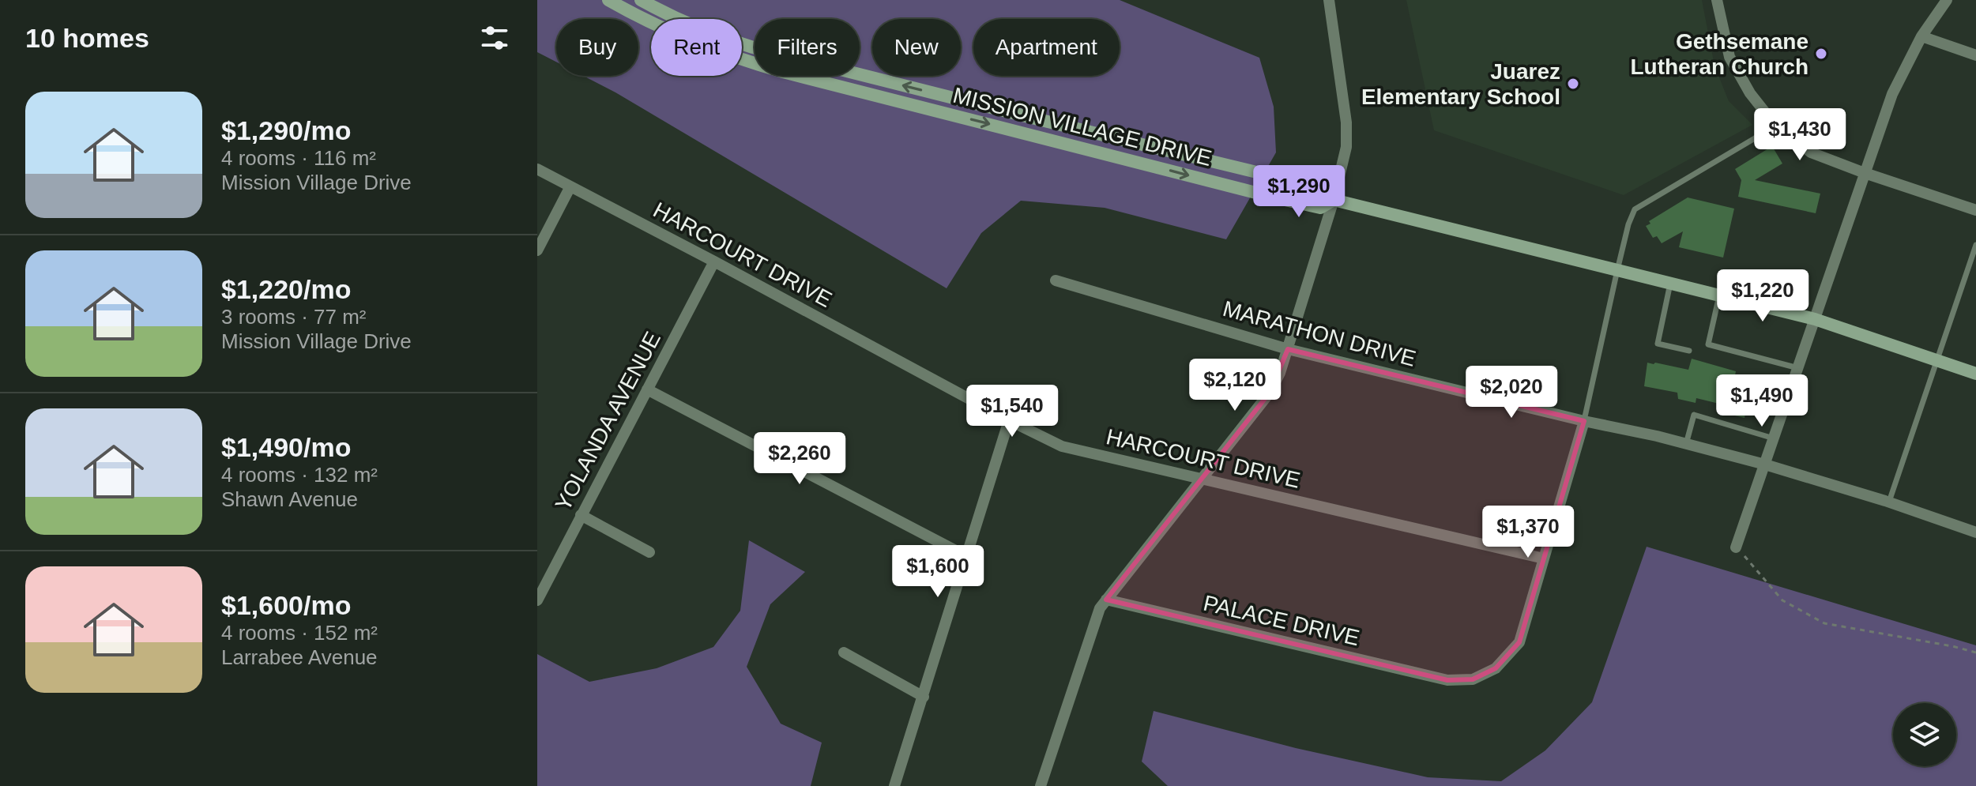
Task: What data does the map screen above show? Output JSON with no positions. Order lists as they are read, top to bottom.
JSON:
{
  "streets": {
    "main road": ["MISSION VILLAGE DRIVE"],
    "street": [
      "HARCOURT DRIVE",
      "MARATHON DRIVE",
      "YOLANDA AVENUE",
      "PALACE DRIVE"
    ]
  },
  "crossings": [
    ["HARCOURT DRIVE", "YOLANDA AVENUE"],
    ["HARCOURT DRIVE", "PALACE DRIVE"],
    ["MARATHON DRIVE", "PALACE DRIVE"]
  ],
  "places": ["Gethsemane Lutheran Church", "Juarez Elementary School"],
  "page": {
    "heading": "10 homes",
    "chip": [
      "Buy",
      "Rent",
      "Filters",
      "New",
      "Apartment"
    ],
    "list": [
      {
        "name": "$1,290/mo",
        "note": "4 rooms · 116 m² · Mission Village Drive"
      },
      {
        "name": "$1,220/mo",
        "note": "3 rooms · 77 m² · Mission Village Drive"
      },
      {
        "name": "$1,490/mo",
        "note": "4 rooms · 132 m² · Shawn Avenue"
      },
      {
        "name": "$1,600/mo",
        "note": "4 rooms · 152 m² · Larrabee Avenue"
      }
    ],
    "price": [
      "$1,430",
      "$1,290",
      "$1,220",
      "$2,120",
      "$2,020",
      "$1,490",
      "$1,540",
      "$2,260",
      "$1,370",
      "$1,600"
    ]
  }
}
